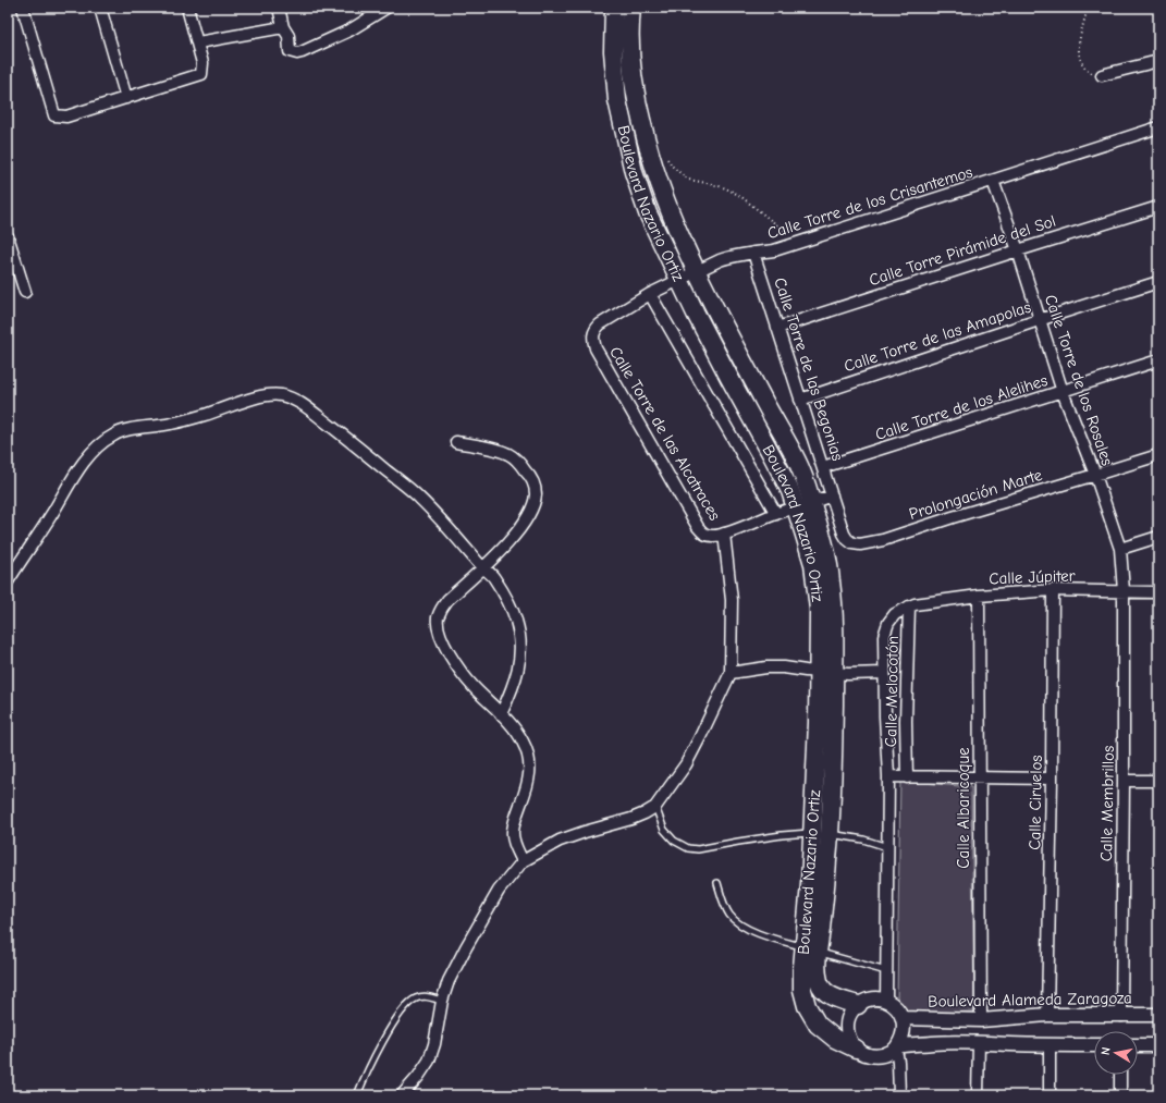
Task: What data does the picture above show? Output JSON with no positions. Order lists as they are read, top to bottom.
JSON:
{
  "streets": {
    "main road": ["Boulevard Nazario Ortiz"],
    "street": [
      "Calle Torre de los Crisantemos",
      "Calle Torre Pirámide del Sol",
      "Calle Torre de las Amapolas",
      "Calle Torre de las Begonias",
      "Calle Torre de los Rosales",
      "Calle Torre de los Alelihes",
      "Calle Torre de las Alcatraces",
      "Prolongación Marte",
      "Calle Júpiter",
      "Calle Melocotón",
      "Calle Ciruelos",
      "Calle Membrillos",
      "Calle Albaricoque",
      "Boulevard Alameda Zaragoza"
    ]
  },
  "crossings": [
    ["Calle Torre de los Crisantemos", "Boulevard Nazario Ortiz"],
    ["Calle Torre de los Crisantemos", "Calle Torre de las Begonias"],
    ["Calle Torre de los Crisantemos", "Calle Torre de los Rosales"],
    ["Calle Torre de los Crisantemos", "Calle Torre de las Alcatraces"],
    ["Boulevard Nazario Ortiz", "Boulevard Alameda Zaragoza"],
    ["Calle Torre Pirámide del Sol", "Calle Torre de las Begonias"],
    ["Calle Torre Pirámide del Sol", "Calle Torre de los Rosales"],
    ["Calle Torre de las Amapolas", "Calle Torre de las Begonias"],
    ["Calle Torre de las Amapolas", "Calle Torre de los Rosales"],
    ["Calle Torre de las Begonias", "Calle Torre de los Alelihes"],
    ["Calle Torre de las Begonias", "Prolongación Marte"],
    ["Calle Torre de los Rosales", "Calle Torre de los Alelihes"],
    ["Calle Torre de los Rosales", "Prolongación Marte"],
    ["Calle Torre de los Rosales", "Calle Júpiter"],
    ["Calle Torre de los Rosales", "Calle Membrillos"],
    ["Calle Júpiter", "Calle Melocotón"],
    ["Calle Júpiter", "Calle Ciruelos"],
    ["Calle Júpiter", "Calle Membrillos"],
    ["Calle Júpiter", "Calle Albaricoque"],
    ["Calle Ciruelos", "Boulevard Alameda Zaragoza"],
    ["Calle Membrillos", "Boulevard Alameda Zaragoza"],
    ["Calle Albaricoque", "Boulevard Alameda Zaragoza"]
  ],
  "north": "left"
}
